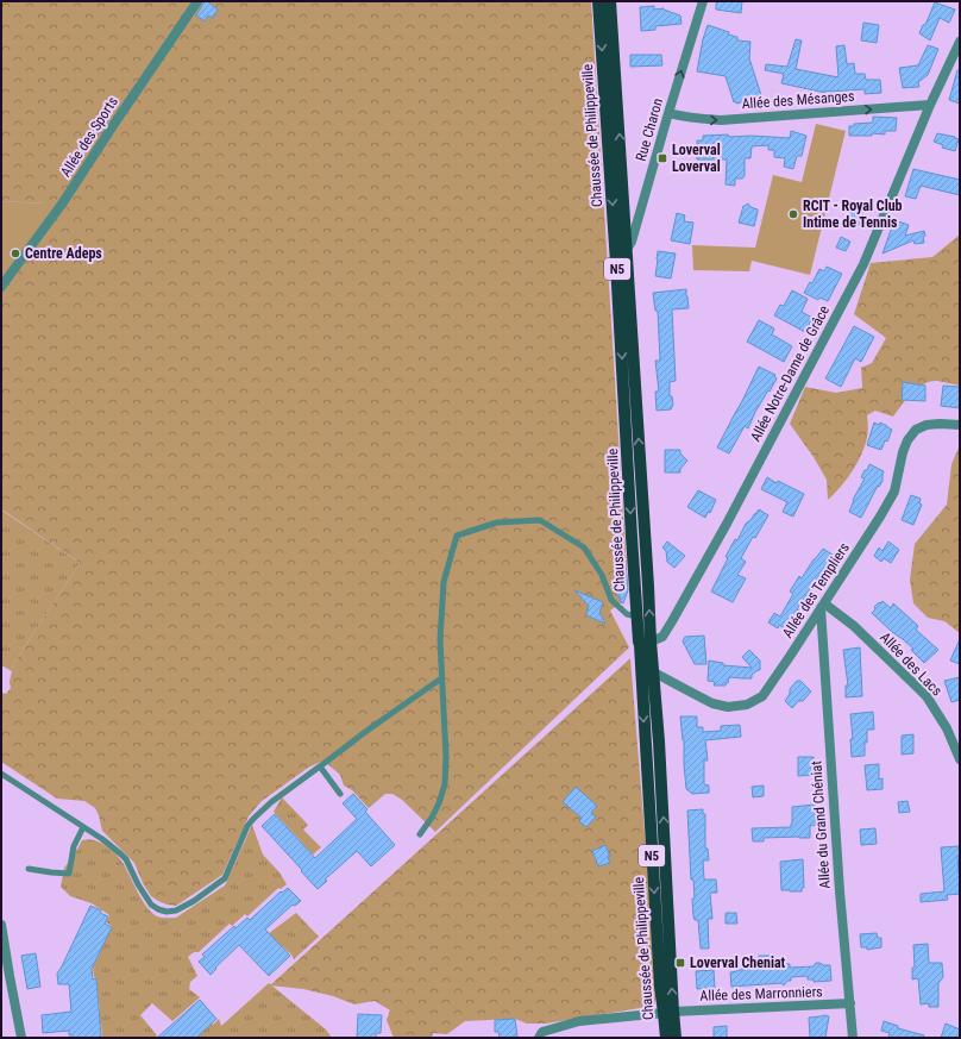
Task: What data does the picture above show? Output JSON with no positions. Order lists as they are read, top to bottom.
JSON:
{
  "streets": {
    "main road": ["Chaussée de Philippeville", "N5"],
    "street": [
      "Allée des Mésanges",
      "Rue Charon",
      "Allée des Sports",
      "Allée Notre-Dame de Grâce",
      "Allée des Templiers",
      "Allée des Lacs",
      "Allée du Grand Chéniat",
      "Allée des Marronniers"
    ]
  },
  "crossings": [
    ["Allée des Mésanges", "Rue Charon"],
    ["Allée des Mésanges", "Allée Notre-Dame de Grâce"],
    ["Rue Charon", "Chaussée de Philippeville"],
    ["Chaussée de Philippeville", "N5"],
    ["Chaussée de Philippeville", "Allée Notre-Dame de Grâce"],
    ["Chaussée de Philippeville", "Allée des Templiers"],
    ["Chaussée de Philippeville", "Allée des Marronniers"],
    ["N5", "Allée Notre-Dame de Grâce"],
    ["N5", "Allée des Templiers"],
    ["Allée des Templiers", "Allée des Lacs"],
    ["Allée des Templiers", "Allée du Grand Chéniat"],
    ["Allée des Lacs", "Allée du Grand Chéniat"],
    ["Allée du Grand Chéniat", "Allée des Marronniers"]
  ],
  "one_way": ["Allée des Mésanges", "Rue Charon"],
  "places": {
    "transit": ["Loverval Loverval", "Loverval Cheniat"],
    "other": ["RCIT - Royal Club Intime de Tennis", "Centre Adeps"]
  }
}
